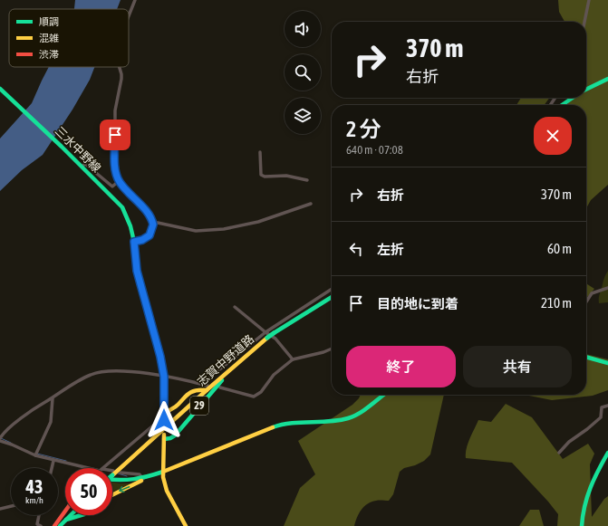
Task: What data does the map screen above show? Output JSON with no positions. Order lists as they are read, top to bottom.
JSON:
{
  "streets": {
    "main road": ["三水中野線", "志賀中野道路", "29"]
  },
  "crossings": [
    ["三水中野線", "29"],
    ["志賀中野道路", "29"]
  ],
  "legend": ["順調", "混雑", "渋滞"],
  "page": {
    "turn": ["370 m", "右折"],
    "heading": ["2 分", "640 m · 07:08"],
    "list": [
      {
        "name": "右折",
        "value": "370 m"
      },
      {
        "name": "左折",
        "value": "60 m"
      },
      {
        "name": "目的地に到着",
        "value": "210 m"
      }
    ],
    "buttons": ["終了", "共有"],
    "speed": "43 km/h",
    "limit": "50"
  }
}
